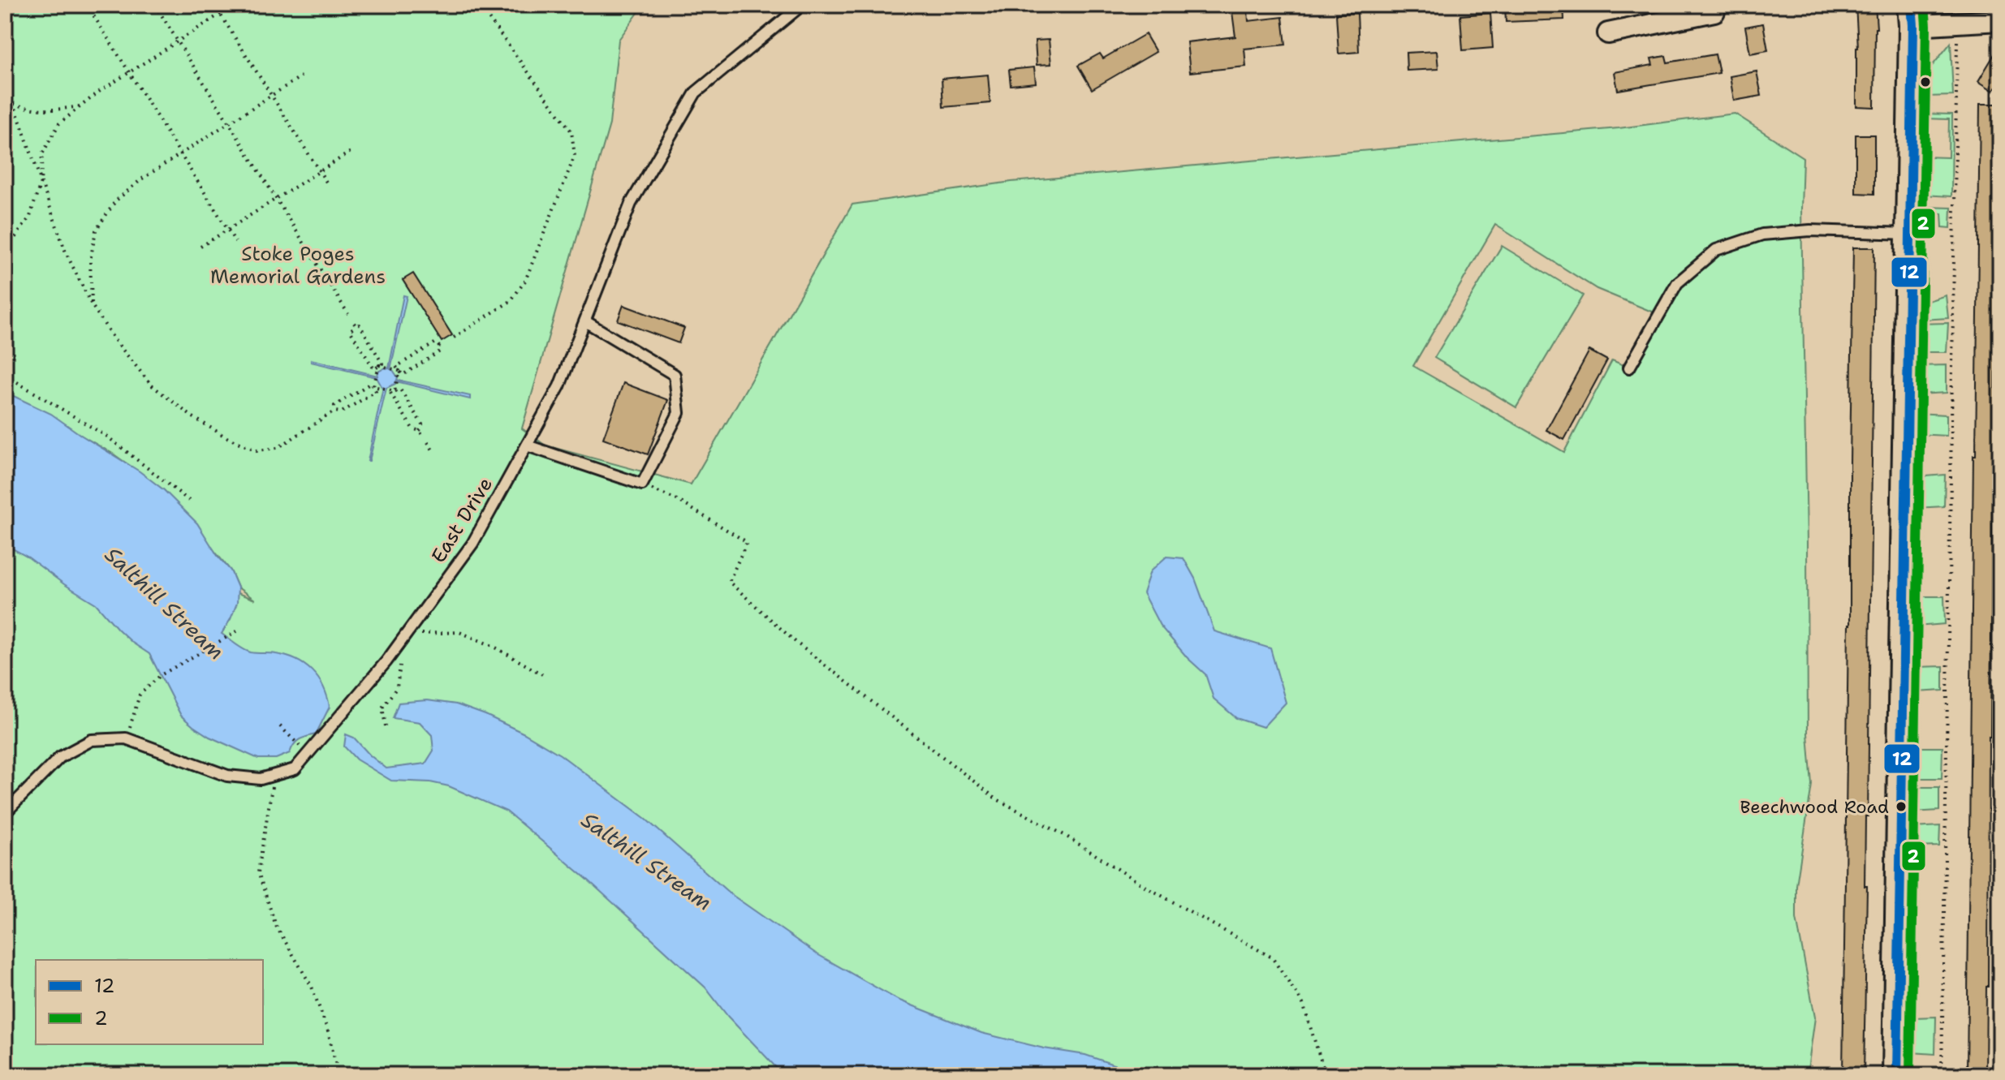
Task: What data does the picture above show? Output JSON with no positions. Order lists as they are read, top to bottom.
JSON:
{
  "streets": {
    "lane": ["East Drive"]
  },
  "water": ["Salthill Stream"],
  "parks": ["Stoke Poges Memorial Gardens"],
  "places": ["Beechwood Road"],
  "lines": ["transit line 12", "transit line 2"],
  "legend": ["12", "2"]
}
